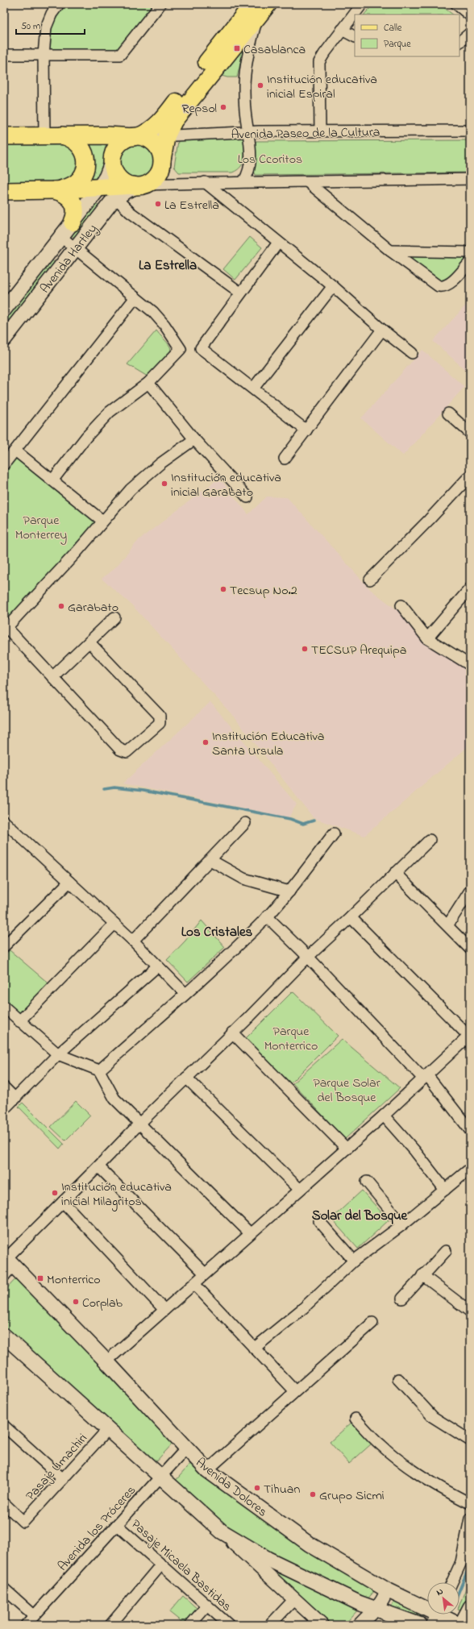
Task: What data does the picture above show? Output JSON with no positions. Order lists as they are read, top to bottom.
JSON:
{
  "streets": {
    "highway": ["Avenida Paseo de la Cultura"],
    "main road": ["Avenida Hartley", "Avenida Dolores"],
    "street": ["Pasaje Umachiri", "Avenida los Próceres", "Pasaje Micaela Bastidas"]
  },
  "crossings": [
    ["Avenida Paseo de la Cultura", "Avenida Hartley"],
    ["Avenida Dolores", "Avenida los Próceres"],
    ["Avenida los Próceres", "Pasaje Micaela Bastidas"]
  ],
  "districts": ["La Estrella", "Los Cristales", "Solar del Bosque"],
  "parks": [
    "Los Ccoritos",
    "Parque Monterrey",
    "Parque Monterrico",
    "Parque Solar del Bosque"
  ],
  "places": {
    "transit": ["Casablanca", "Monterrico"],
    "other": [
      "Institución educativa inicial Espiral",
      "Repsol",
      "La Estrella",
      "Institución educativa inicial Garabato",
      "Tecsup No.2",
      "Garabato",
      "TECSUP Arequipa",
      "Institución Educativa Santa Ursula",
      "Institución educativa inicial Milagritos",
      "Corplab",
      "Tihuan",
      "Grupo Sicmi"
    ]
  },
  "legend": ["Calle", "Parque"],
  "scale_bar": "50 m",
  "north": "top left"
}
